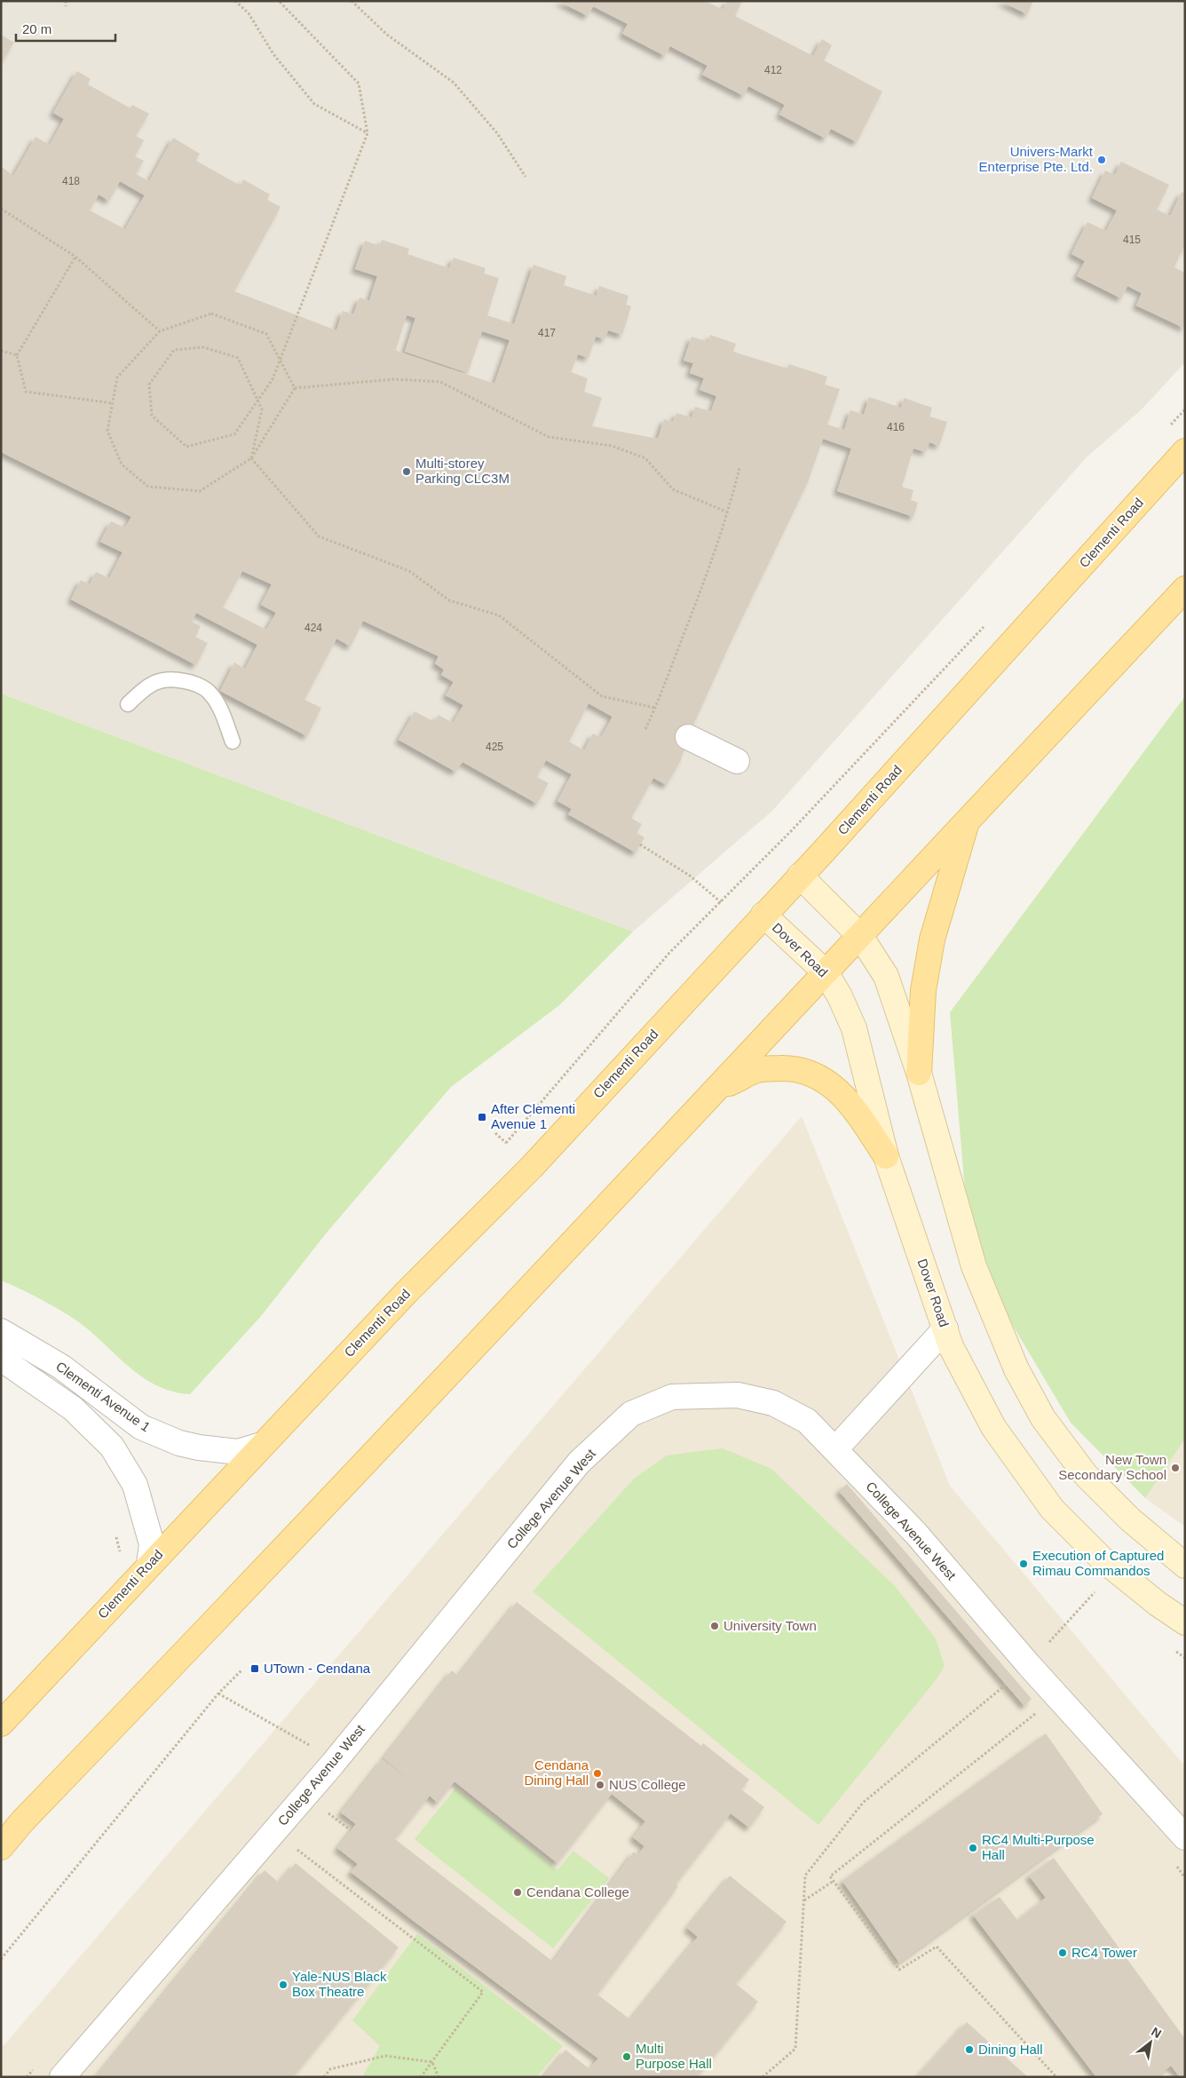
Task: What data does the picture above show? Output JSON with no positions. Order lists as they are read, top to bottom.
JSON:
{
  "streets": {
    "main road": ["Clementi Road"],
    "street": ["Dover Road", "Clementi Avenue 1", "College Avenue West"]
  },
  "crossings": [
    ["Clementi Road", "Dover Road"],
    ["Clementi Road", "Clementi Avenue 1"]
  ],
  "places": {
    "other": [
      "Univers-Markt Enterprise Pte. Ltd.",
      "Multi-storey Parking CLC3M",
      "New Town Secondary School",
      "Execution of Captured Rimau Commandos",
      "University Town",
      "Cendana Dining Hall",
      "NUS College",
      "RC4 Multi-Purpose Hall",
      "Cendana College",
      "RC4 Tower",
      "Yale-NUS Black Box Theatre",
      "Dining Hall",
      "Multi Purpose Hall"
    ],
    "transit": ["After Clementi Avenue 1", "UTown - Cendana"]
  },
  "house_numbers": [
    "412",
    "418",
    "415",
    "417",
    "416",
    "424",
    "425"
  ],
  "scale_bar": "20 m",
  "north": "top right"
}
